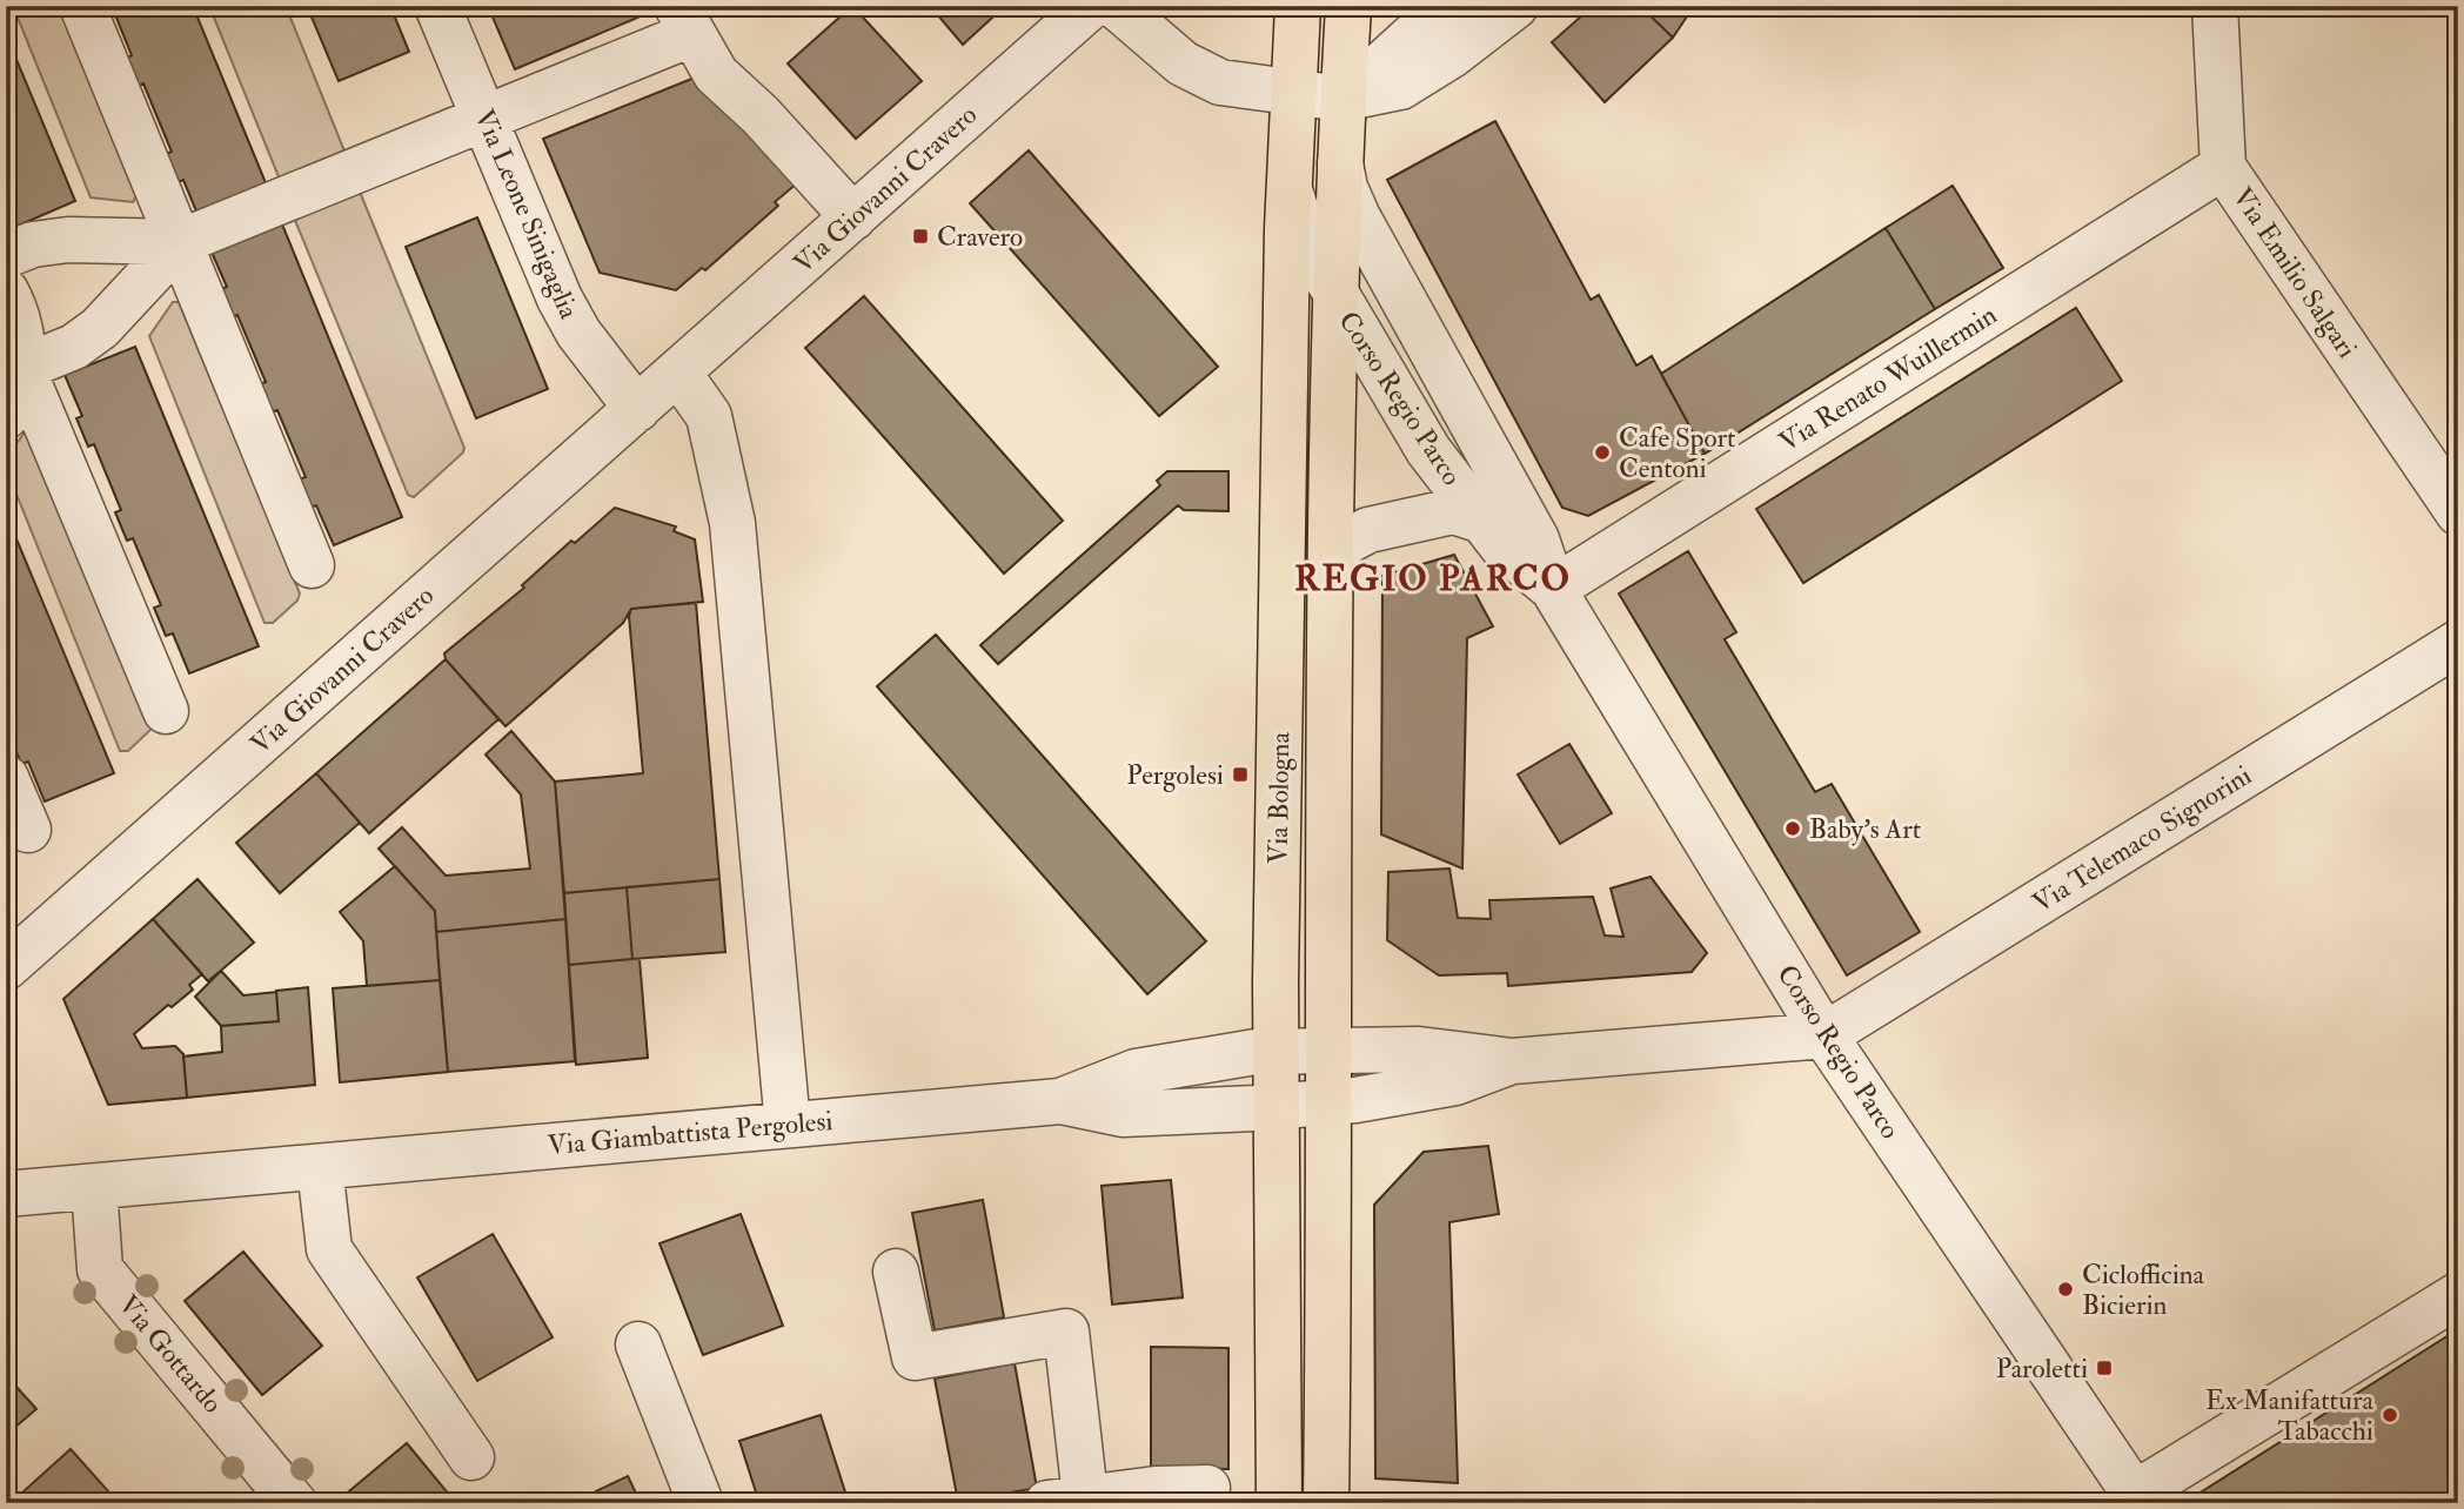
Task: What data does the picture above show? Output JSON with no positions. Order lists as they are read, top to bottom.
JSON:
{
  "streets": {
    "main road": ["Via Bologna"],
    "street": [
      "Via Giovanni Cravero",
      "Via Leone Sinigaglia",
      "Via Emilio Salgari",
      "Via Renato Wuillermin",
      "Corso Regio Parco",
      "Via Telemaco Signorini",
      "Via Giambattista Pergolesi",
      "Via Gottardo"
    ]
  },
  "crossings": [
    ["Via Giovanni Cravero", "Via Leone Sinigaglia"],
    ["Via Emilio Salgari", "Via Renato Wuillermin"],
    ["Via Renato Wuillermin", "Corso Regio Parco"],
    ["Corso Regio Parco", "Via Bologna"],
    ["Corso Regio Parco", "Via Telemaco Signorini"],
    ["Corso Regio Parco", "Via Giambattista Pergolesi"],
    ["Via Bologna", "Via Giambattista Pergolesi"],
    ["Via Telemaco Signorini", "Via Giambattista Pergolesi"],
    ["Via Giambattista Pergolesi", "Via Gottardo"]
  ],
  "districts": ["REGIO PARCO"],
  "places": {
    "transit": ["Cravero", "Pergolesi", "Paroletti"],
    "other": [
      "Cafe Sport Centoni",
      "Baby's Art",
      "Ciclofficina Bicierin",
      "Ex Manifattura Tabacchi"
    ]
  }
}
